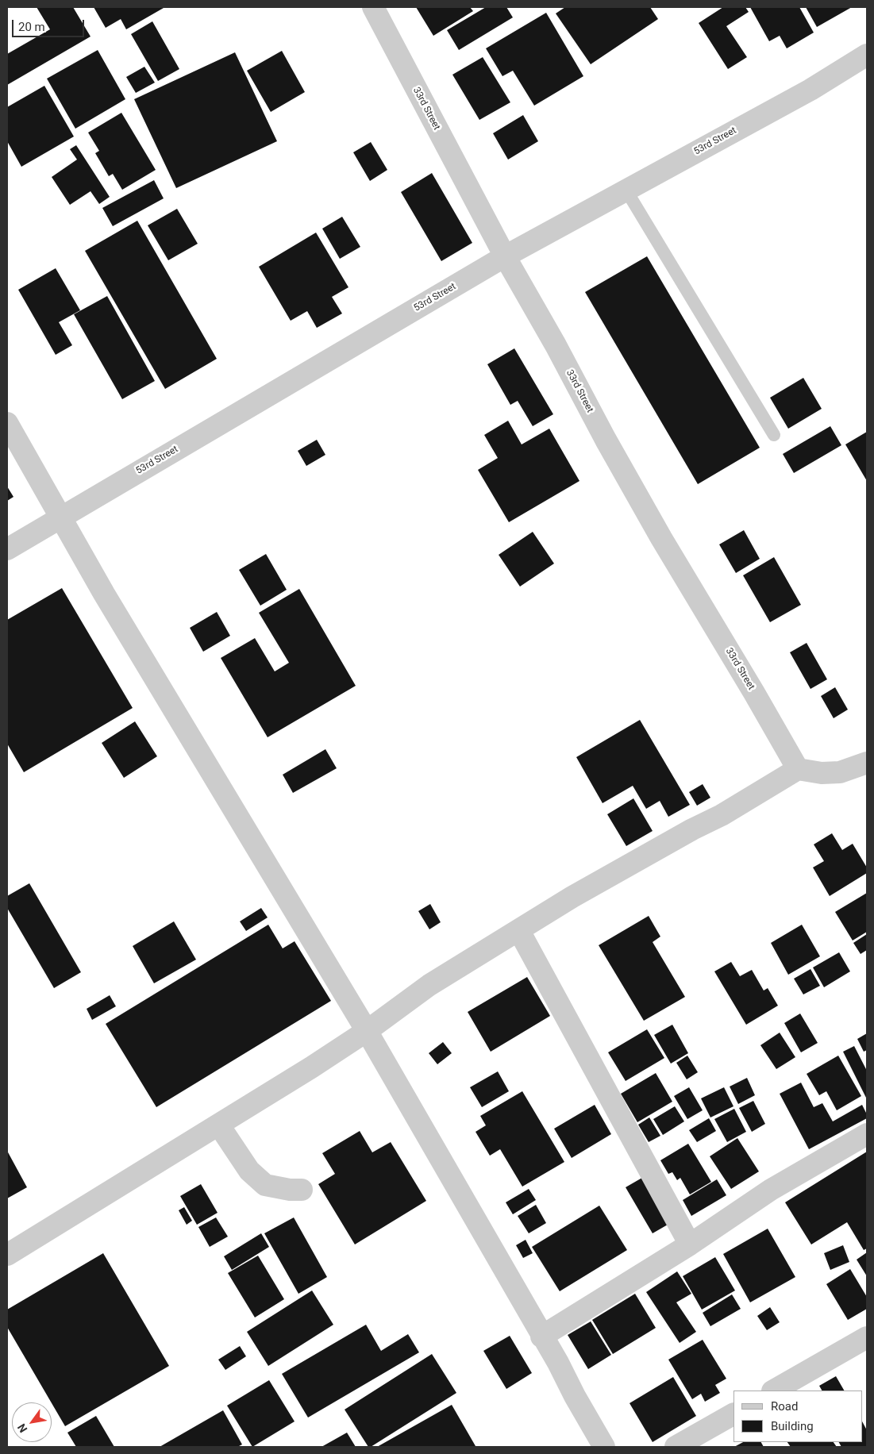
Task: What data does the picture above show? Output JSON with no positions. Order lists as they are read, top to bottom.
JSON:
{
  "streets": {
    "street": ["33rd Street", "53rd Street"]
  },
  "crossings": [
    ["33rd Street", "53rd Street"]
  ],
  "legend": ["Road", "Building"],
  "scale_bar": "20 m",
  "north": "bottom left"
}
